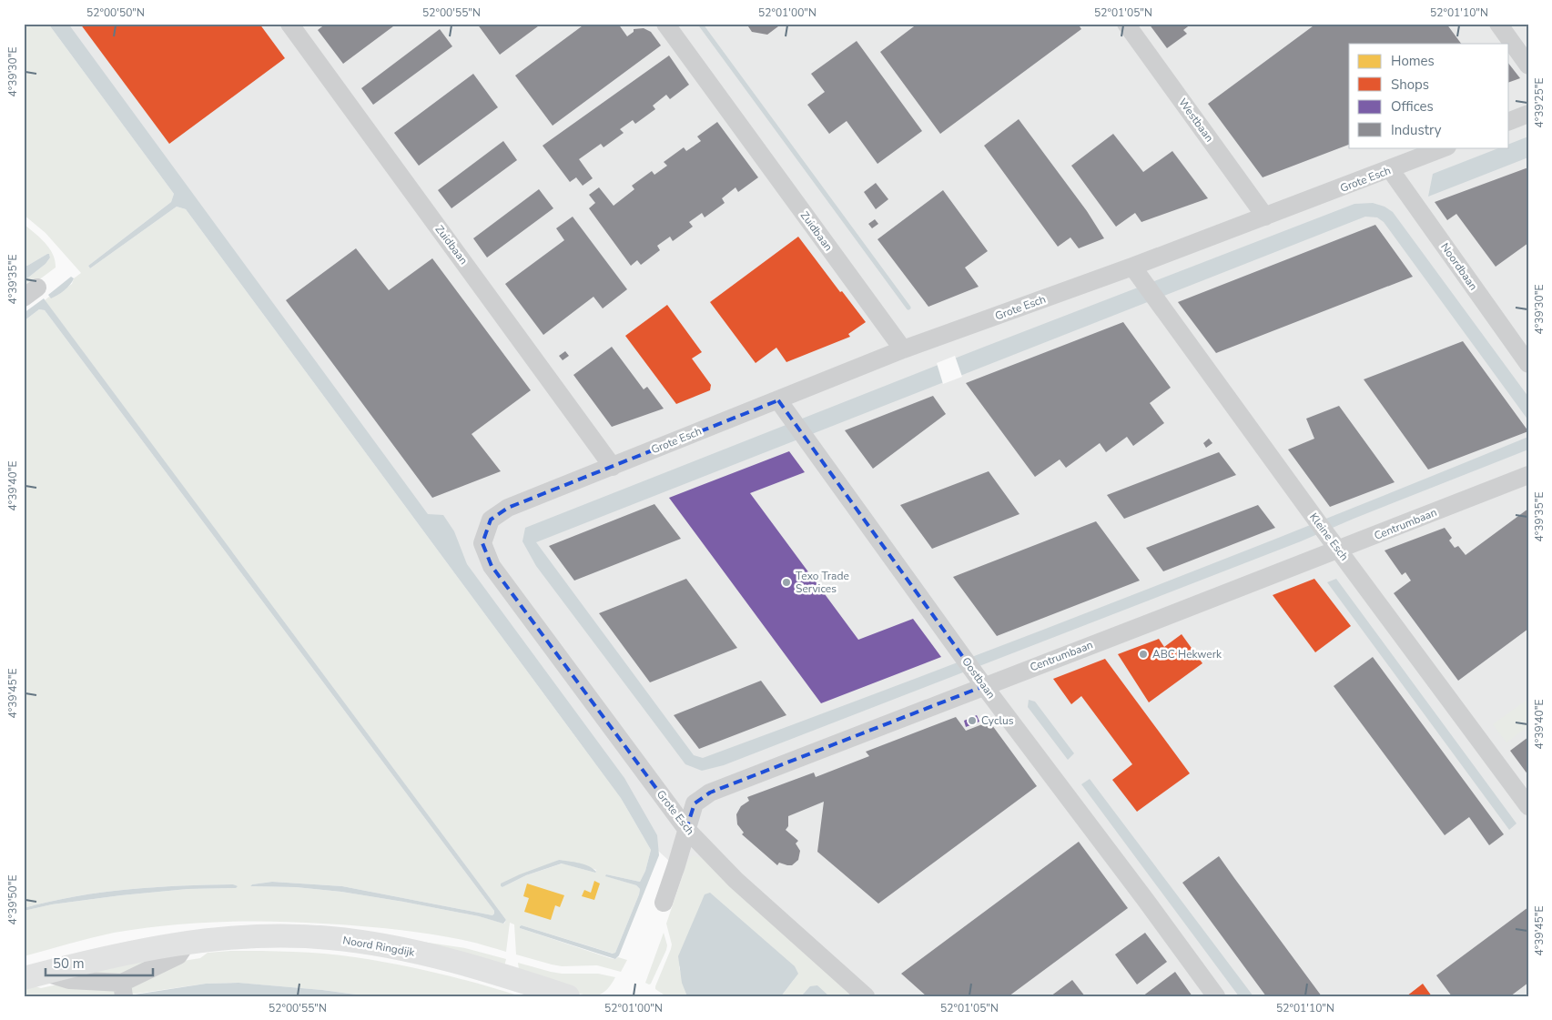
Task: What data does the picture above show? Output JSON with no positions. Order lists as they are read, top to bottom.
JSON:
{
  "streets": {
    "main road": ["Noord Ringdijk"],
    "street": [
      "Westbaan",
      "Grote Esch",
      "Zuidbaan",
      "Noordbaan",
      "Centrumbaan",
      "Kleine Esch",
      "Oostbaan"
    ]
  },
  "crossings": [
    ["Westbaan", "Grote Esch"],
    ["Grote Esch", "Zuidbaan"],
    ["Grote Esch", "Noordbaan"],
    ["Grote Esch", "Centrumbaan"],
    ["Grote Esch", "Kleine Esch"],
    ["Grote Esch", "Oostbaan"],
    ["Centrumbaan", "Kleine Esch"],
    ["Centrumbaan", "Oostbaan"]
  ],
  "places": ["Texo Trade Services", "ABC Hekwerk", "Cyclus"],
  "legend": [
    "Homes",
    "Shops",
    "Offices",
    "Industry"
  ],
  "scale_bar": "50 m",
  "coordinates": [
    "52°00'50\"N",
    "52°00'55\"N",
    "52°01'00\"N",
    "52°01'05\"N",
    "52°01'10\"N",
    "4°39'30\"E",
    "4°39'25\"E",
    "4°39'35\"E",
    "4°39'40\"E",
    "4°39'45\"E",
    "4°39'50\"E"
  ]
}
